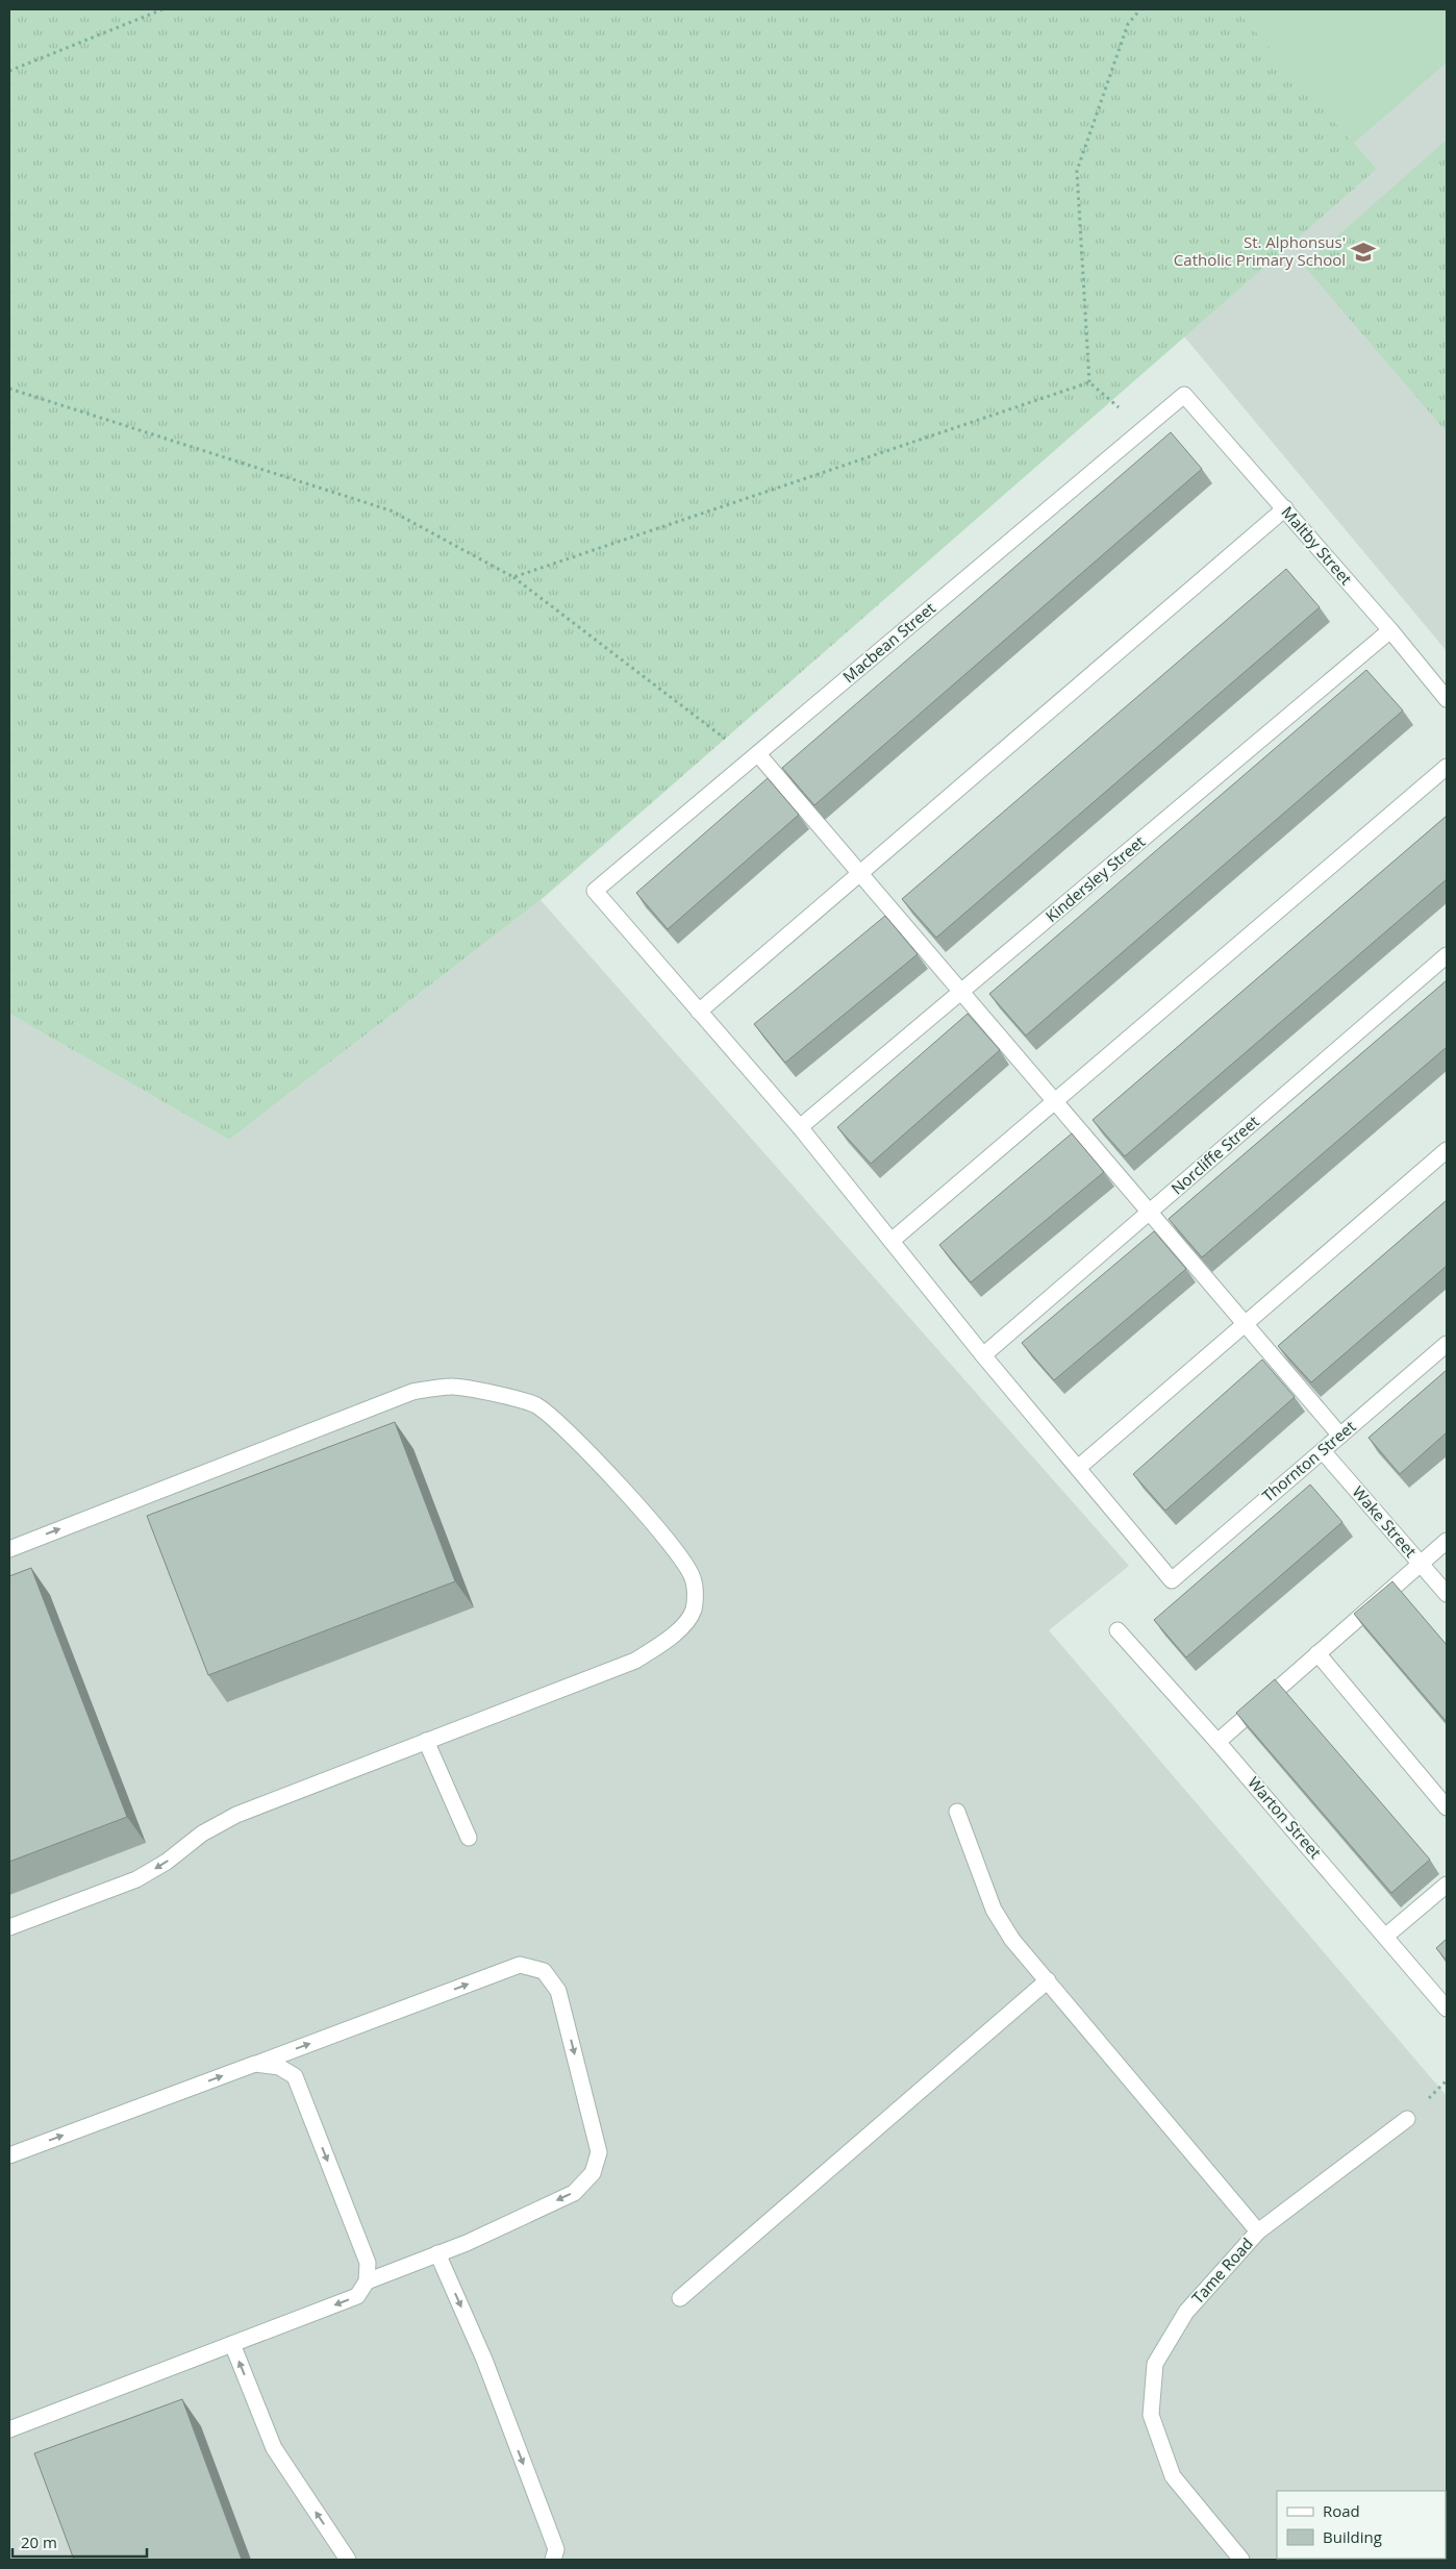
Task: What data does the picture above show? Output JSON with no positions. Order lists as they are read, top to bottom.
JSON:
{
  "streets": {
    "street": [
      "Maltby Street",
      "Macbean Street",
      "Kindersley Street",
      "Norcliffe Street",
      "Thornton Street",
      "Wake Street",
      "Warton Street",
      "Tame Road"
    ]
  },
  "crossings": [
    ["Maltby Street", "Macbean Street"],
    ["Maltby Street", "Kindersley Street"],
    ["Thornton Street", "Wake Street"]
  ],
  "places": {
    "school or university": ["St. Alphonsus' Catholic Primary School"]
  },
  "legend": ["Road", "Building"],
  "scale_bar": "20 m"
}
